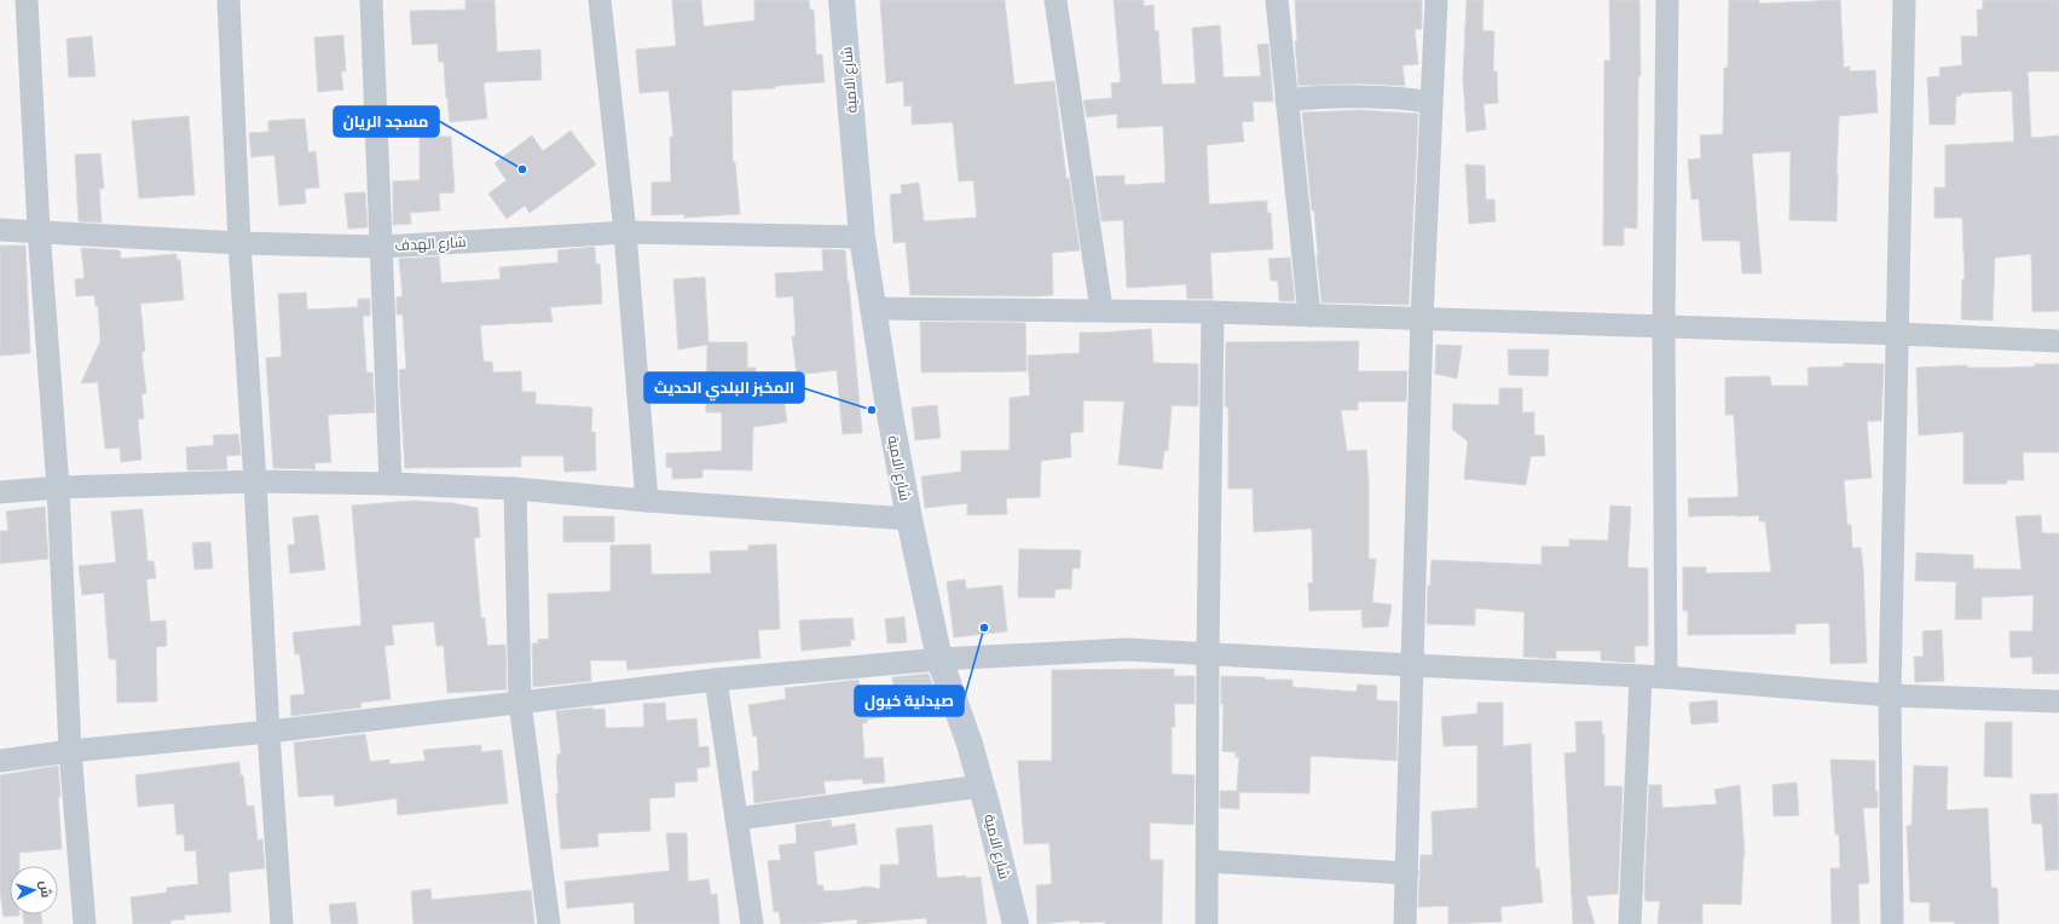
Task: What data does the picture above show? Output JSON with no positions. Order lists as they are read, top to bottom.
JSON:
{
  "streets": {
    "street": ["شارع الامية", "شارع الهدف"]
  },
  "crossings": [
    ["شارع الامية", "شارع الهدف"]
  ],
  "places": ["مسجد الريان", "المخبز البلدي الحديث", "صيدلية خيول"],
  "north": "right"
}
